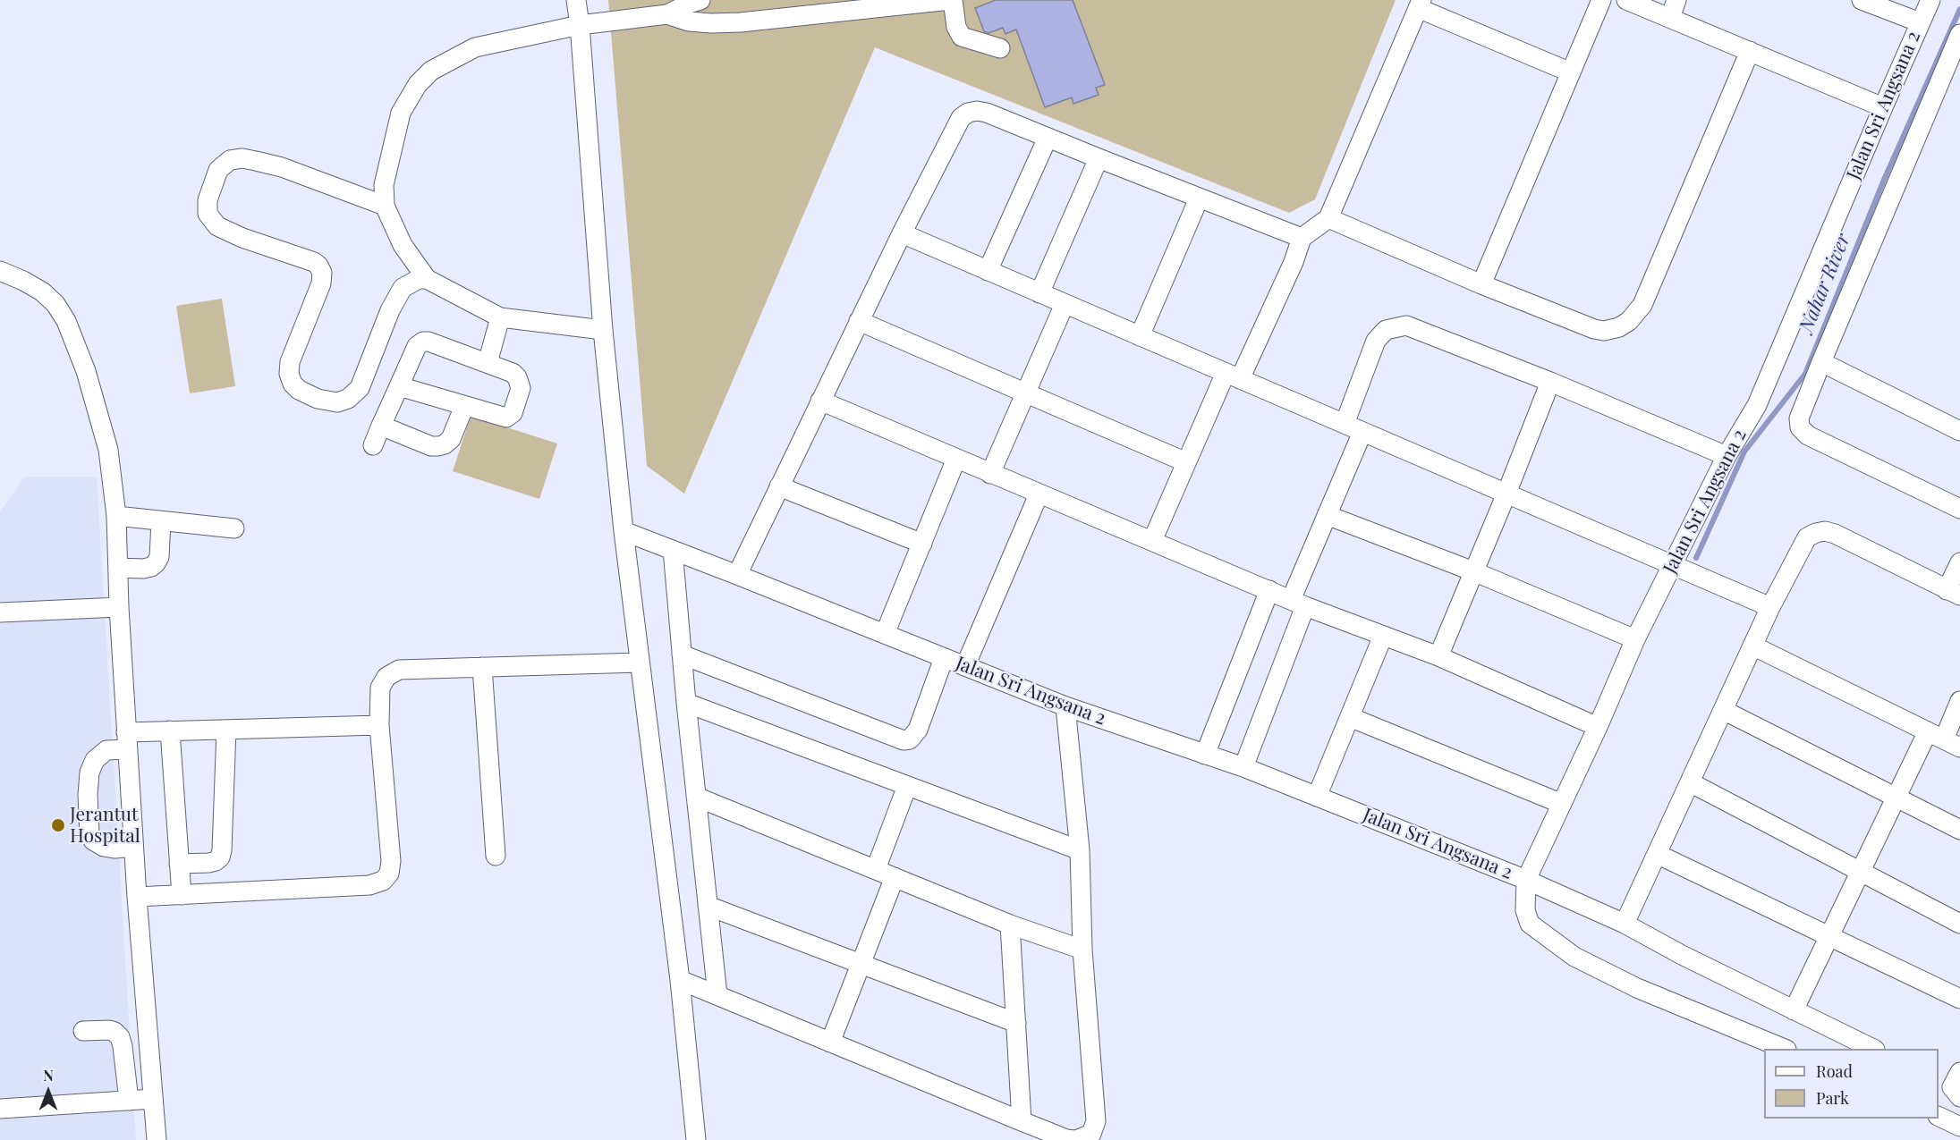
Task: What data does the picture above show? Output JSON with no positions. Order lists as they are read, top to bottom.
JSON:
{
  "streets": {
    "street": ["Jalan Sri Angsana 2"]
  },
  "water": ["Nahar River"],
  "places": ["Jerantut Hospital"],
  "legend": ["Road", "Park"],
  "north": "top"
}
